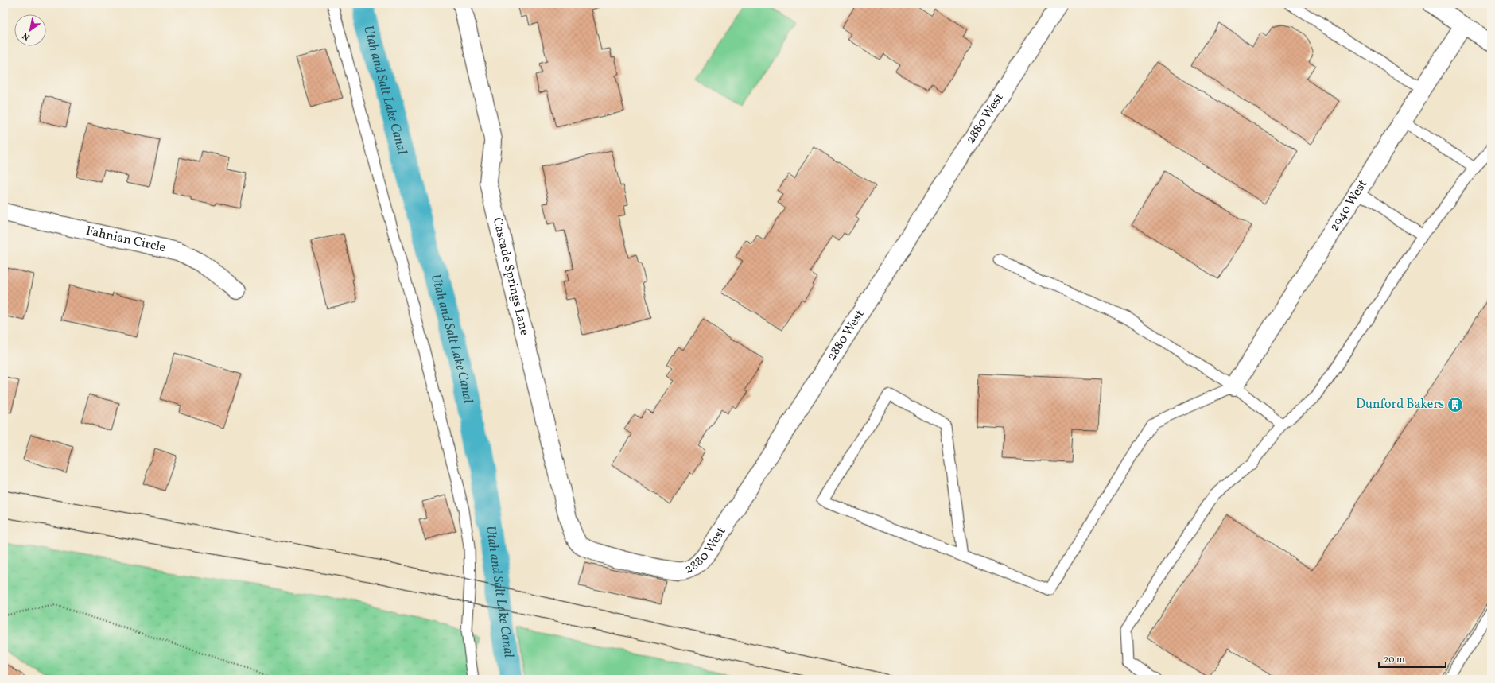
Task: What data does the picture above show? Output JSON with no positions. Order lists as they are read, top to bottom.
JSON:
{
  "streets": {
    "street": [
      "2880 West",
      "2940 West",
      "Fahnian Circle",
      "Cascade Springs Lane"
    ]
  },
  "crossings": [
    ["2880 West", "Cascade Springs Lane"]
  ],
  "water": ["Utah and Salt Lake Canal"],
  "places": {
    "building": ["Dunford Bakers"]
  },
  "scale_bar": "20 m",
  "north": "bottom left"
}
